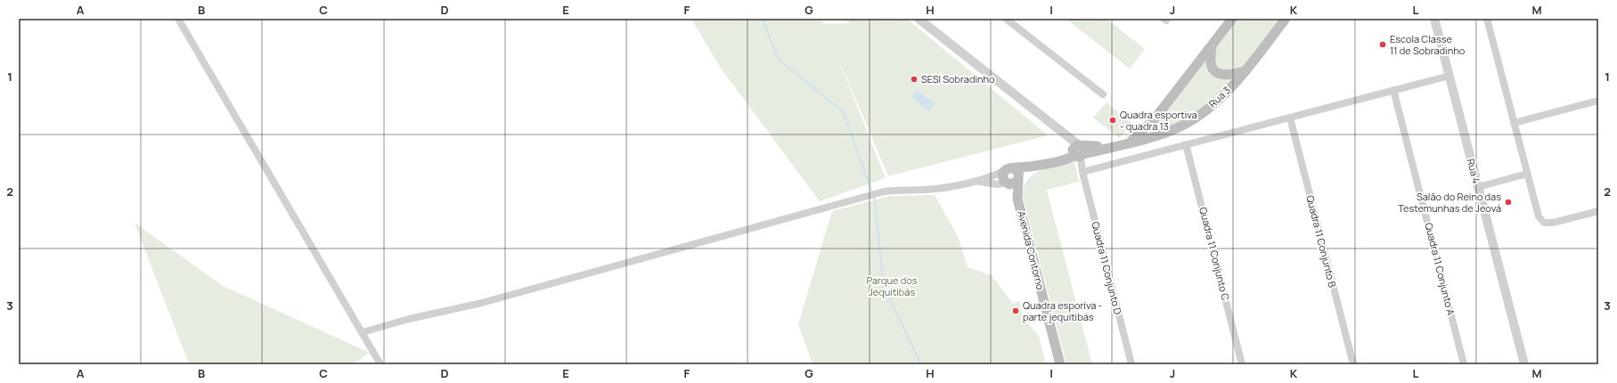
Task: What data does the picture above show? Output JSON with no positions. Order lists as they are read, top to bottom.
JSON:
{
  "streets": {
    "main road": ["Rua 3", "Avenida Contorno"],
    "street": [
      "Rua 4",
      "Quadra 11 Conjunto B",
      "Quadra 11 Conjunto C",
      "Quadra 11 Conjunto D",
      "Quadra 11 Conjunto A"
    ]
  },
  "crossings": [
    ["Rua 3", "Quadra 11 Conjunto D"]
  ],
  "parks": ["Parque dos Jequitibás"],
  "places": [
    "Escola Classe 11 de Sobradinho",
    "SESI Sobradinho",
    "Quadra esportiva - quadra 13",
    "Salão do Reino das Testemunhas de Jeová",
    "Quadra esporiva - parte jequitibás"
  ],
  "grid": {
    "columns": [
      "A",
      "B",
      "C",
      "D",
      "E",
      "F",
      "G",
      "H",
      "I",
      "J",
      "K",
      "L",
      "M"
    ],
    "rows": ["1", "2", "3"]
  }
}
